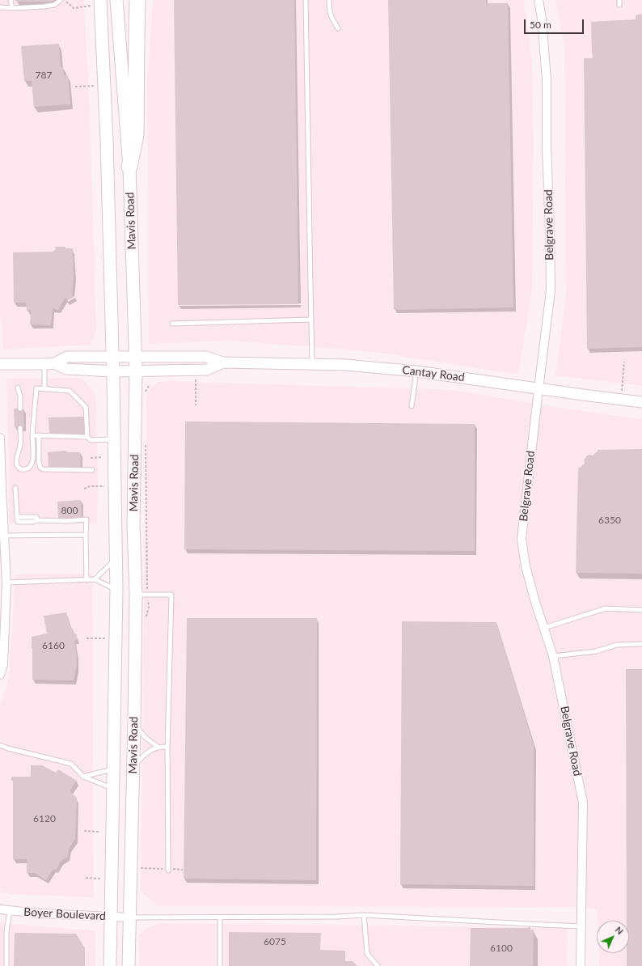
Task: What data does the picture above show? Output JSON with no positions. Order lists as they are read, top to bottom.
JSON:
{
  "streets": {
    "main road": ["Mavis Road"],
    "street": ["Belgrave Road", "Cantay Road", "Boyer Boulevard"]
  },
  "crossings": [
    ["Mavis Road", "Cantay Road"],
    ["Mavis Road", "Boyer Boulevard"],
    ["Belgrave Road", "Cantay Road"]
  ],
  "house_numbers": [
    "787",
    "800",
    "6350",
    "6160",
    "6120",
    "6075",
    "6100"
  ],
  "scale_bar": "50 m",
  "north": "top right"
}
